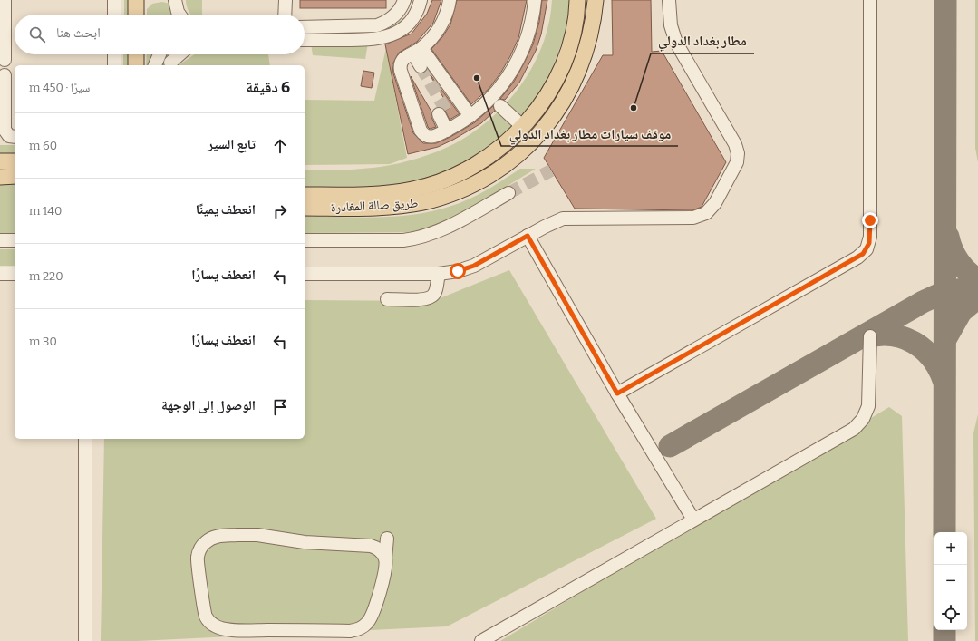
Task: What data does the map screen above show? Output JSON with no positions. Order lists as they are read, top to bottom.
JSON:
{
  "streets": {
    "main road": ["طريق صالة المغادرة"]
  },
  "places": ["موقف سيارات مطار بغداد الدولي", "مطار بغداد الدولي"],
  "page": {
    "search": "ابحث هنا",
    "heading": ["6 دقيقة", "سيرًا · 450 m"],
    "list": [
      ["تابع السير", "60 m"],
      ["انعطف يمينًا", "140 m"],
      ["انعطف يسارًا", "220 m"],
      ["انعطف يسارًا", "30 m"],
      "الوصول إلى الوجهة"
    ],
    "map_buttons": ["+", "−"]
  }
}
